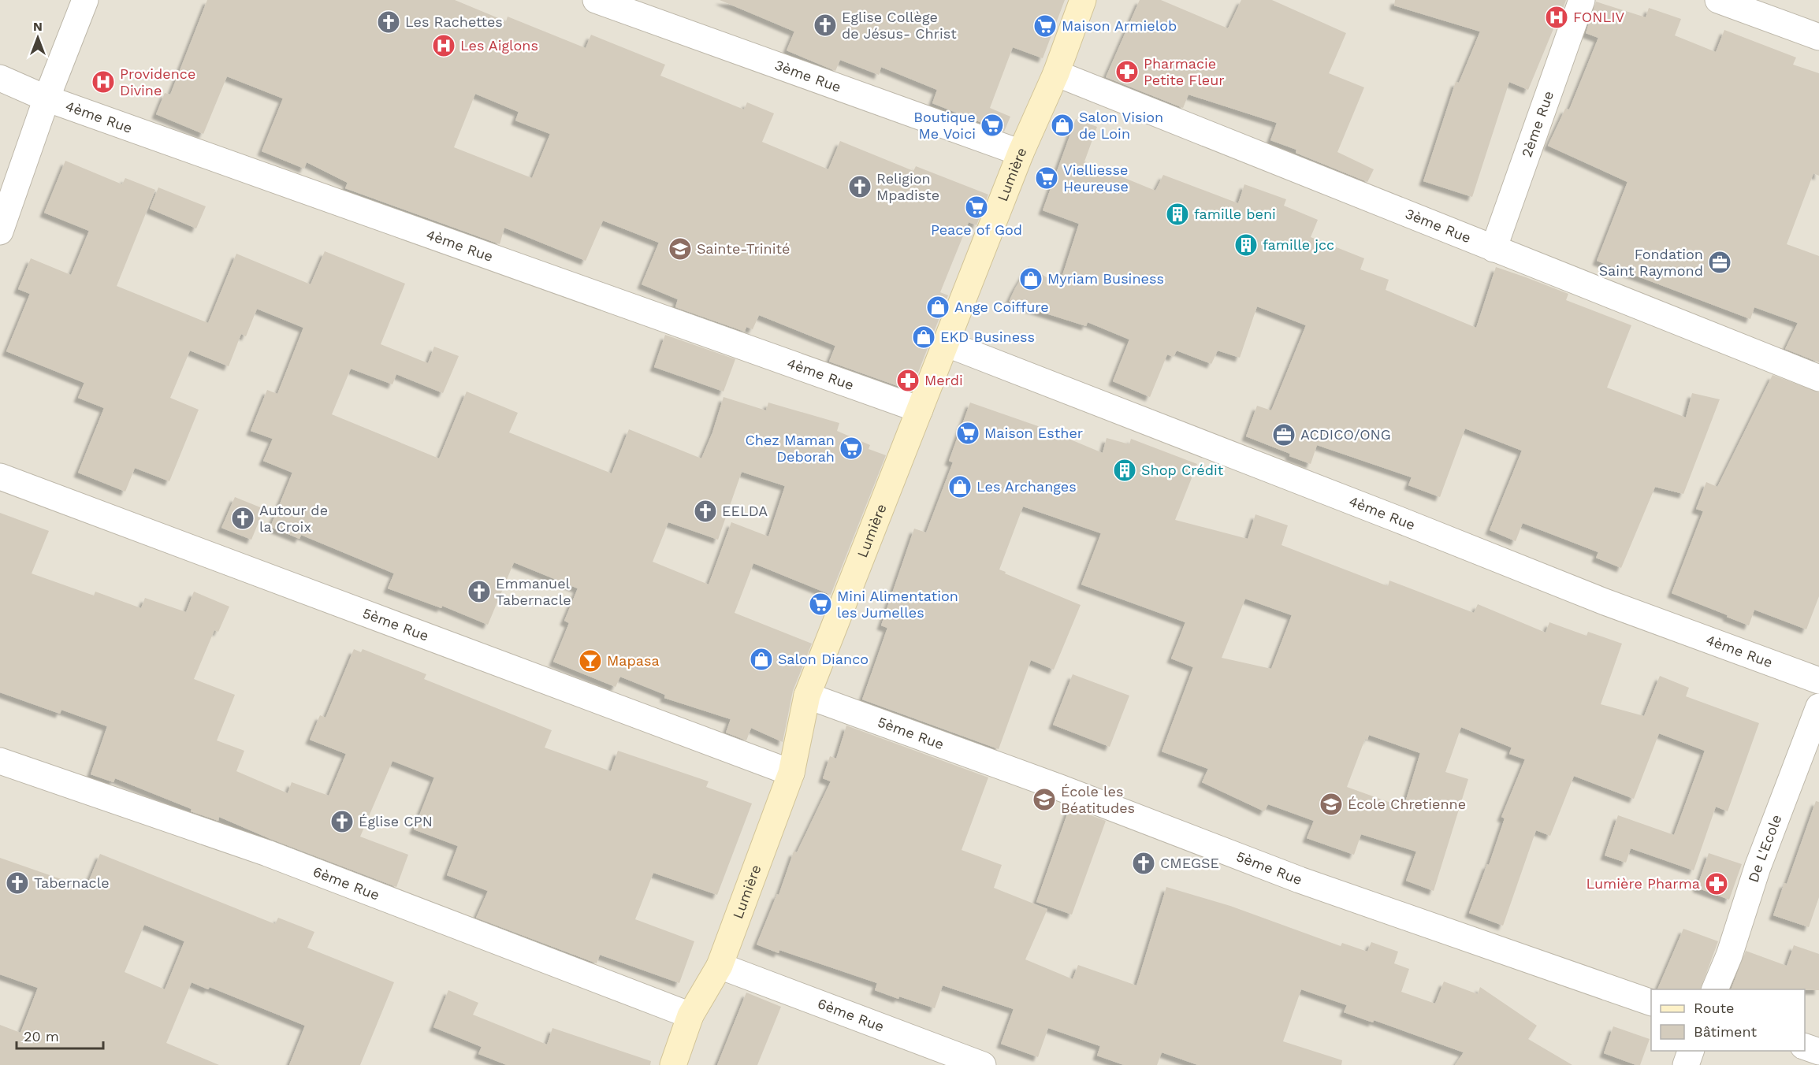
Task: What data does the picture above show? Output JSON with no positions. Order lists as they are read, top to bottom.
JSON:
{
  "streets": {
    "street": [
      "3ème Rue",
      "4ème Rue",
      "2ème Rue",
      "Lumière",
      "5ème Rue",
      "De L'Ecole",
      "6ème Rue"
    ]
  },
  "crossings": [
    ["3ème Rue", "2ème Rue"],
    ["3ème Rue", "Lumière"],
    ["4ème Rue", "Lumière"],
    ["Lumière", "5ème Rue"],
    ["Lumière", "6ème Rue"]
  ],
  "places": {
    "hospital": ["FONLIV", "Les Aiglons", "Providence Divine"],
    "church": [
      "Les Rachettes",
      "Eglise Collège de Jésus- Christ",
      "Religion Mpadiste",
      "EELDA",
      "Autour de la Croix",
      "Emmanuel Tabernacle",
      "Église CPN",
      "CMEGSE",
      "Tabernacle"
    ],
    "supermarket": [
      "Maison Armielob",
      "Boutique Me Voici",
      "Vielliesse Heureuse",
      "Peace of God",
      "Maison Esther",
      "Chez Maman Deborah",
      "Mini Alimentation les Jumelles"
    ],
    "pharmacy": ["Pharmacie Petite Fleur", "Merdi", "Lumière Pharma"],
    "shop": [
      "Salon Vision de Loin",
      "Myriam Business",
      "Ange Coiffure",
      "EKD Business",
      "Les Archanges",
      "Salon Dianco"
    ],
    "building": ["famille beni", "famille jcc", "Shop Crédit"],
    "school or university": ["Sainte-Trinité", "École les Béatitudes", "École Chretienne"],
    "office": ["Fondation Saint Raymond", "ACDICO/ONG"],
    "bar": ["Mapasa"]
  },
  "legend": ["Route", "Bâtiment"],
  "scale_bar": "20 m",
  "north": "top"
}
